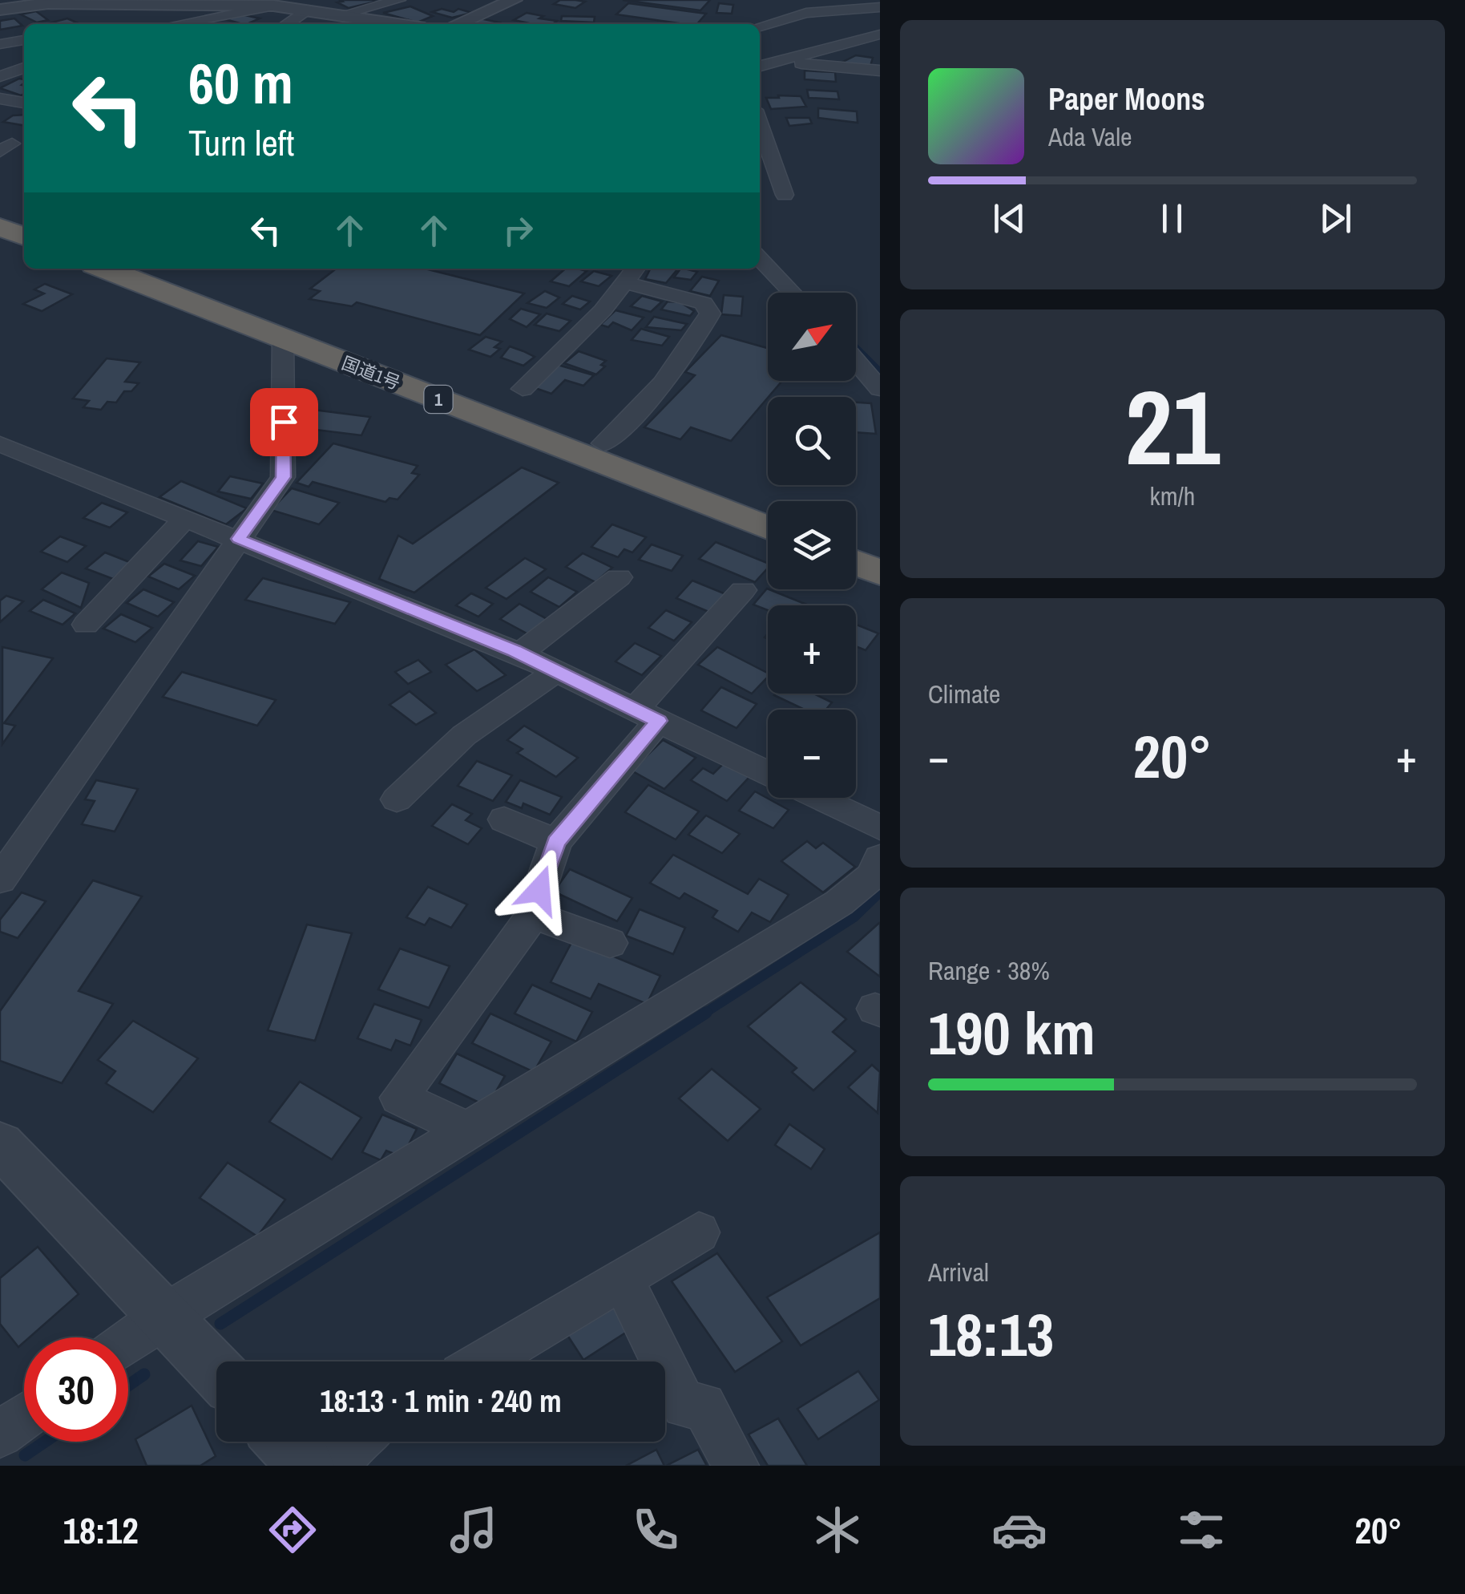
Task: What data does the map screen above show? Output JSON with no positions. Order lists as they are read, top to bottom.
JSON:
{
  "streets": {
    "highway": ["国道1号", "1"]
  },
  "north": "top right",
  "page": {
    "turn": ["60 m", "Turn left"],
    "song": ["Paper Moons", "Ada Vale"],
    "map_buttons": ["+", "−"],
    "tile": [
      ["21", "km/h"],
      "Climate",
      ["Range · 38%", "190 km"],
      ["Arrival", "18:13"]
    ],
    "heat": ["−", "20°", "+"],
    "limit": "30",
    "trip": "18:13 · 1 min · 240 m",
    "tabs": ["18:12", "20°"]
  }
}
